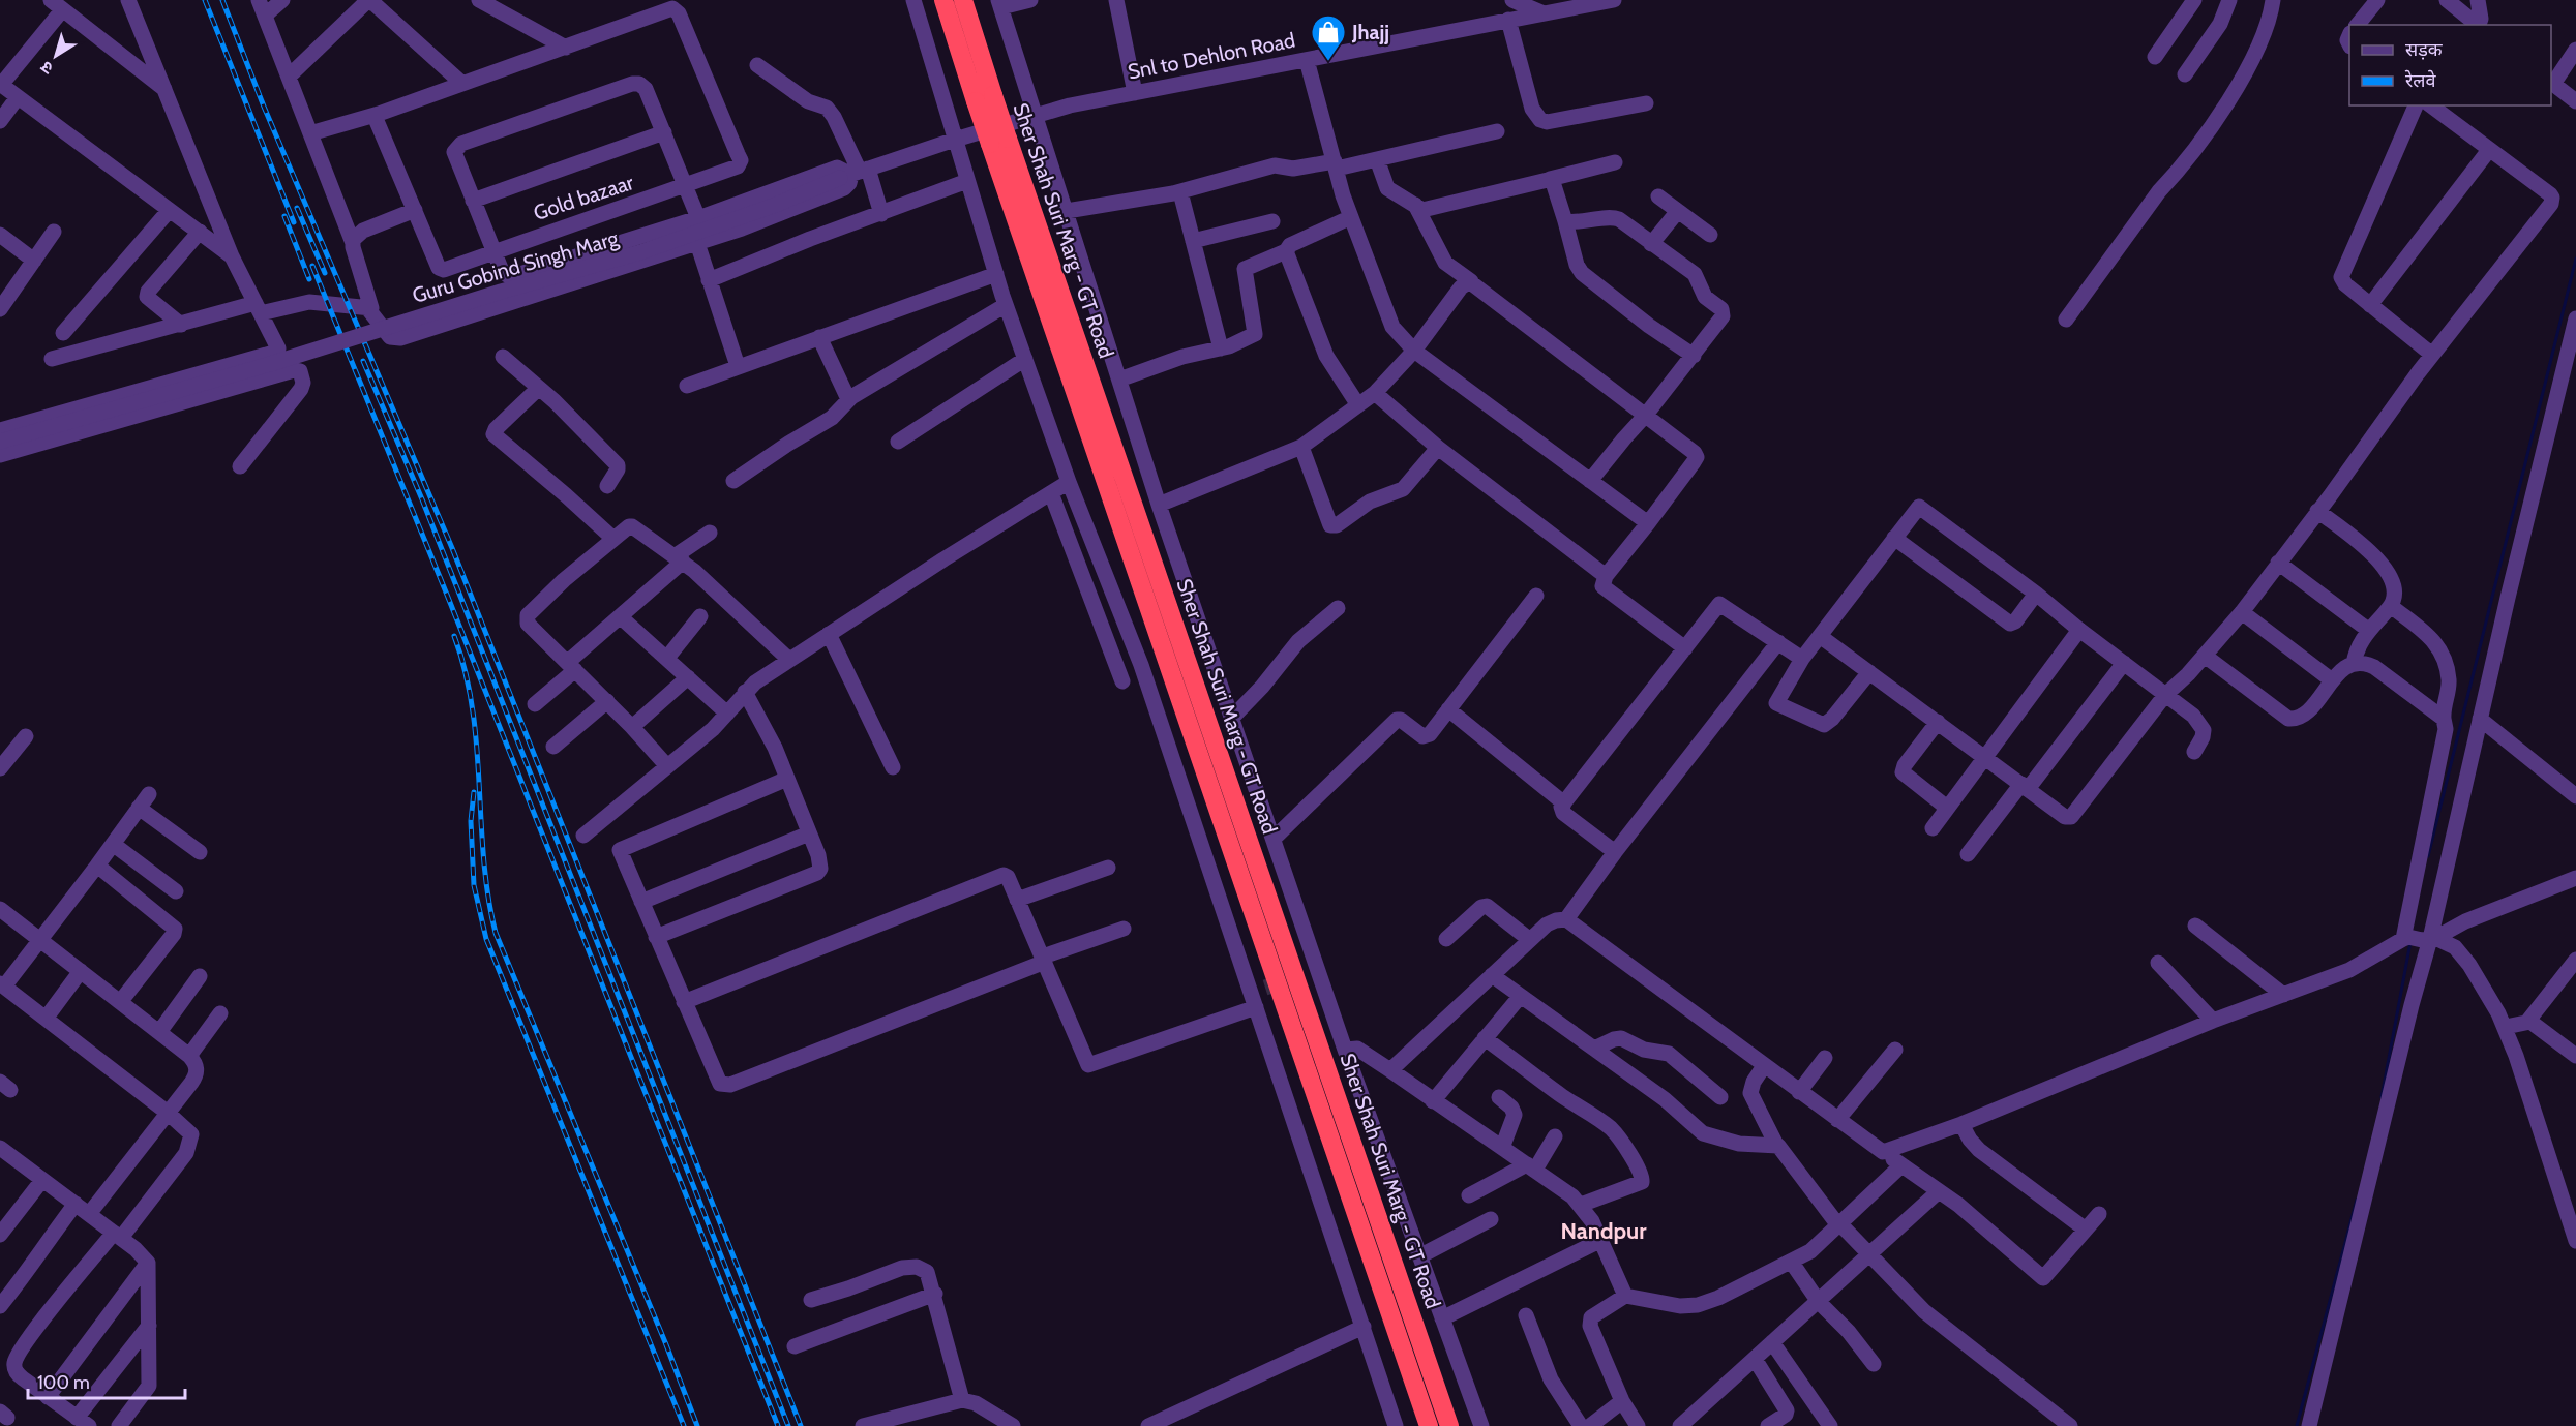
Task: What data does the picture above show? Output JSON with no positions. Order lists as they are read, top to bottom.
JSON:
{
  "streets": {
    "highway": ["Sher Shah Suri Marg - GT Road"],
    "street": ["Snl to Dehlon Road", "Gold bazaar", "Guru Gobind Singh Marg"]
  },
  "crossings": [
    ["Snl to Dehlon Road", "Sher Shah Suri Marg - GT Road"],
    ["Snl to Dehlon Road", "Guru Gobind Singh Marg"],
    ["Sher Shah Suri Marg - GT Road", "Guru Gobind Singh Marg"]
  ],
  "districts": ["Nandpur"],
  "places": {
    "shop": ["Jhajj"]
  },
  "legend": ["सड़क", "रेलवे"],
  "scale_bar": "100 m",
  "north": "bottom left"
}
